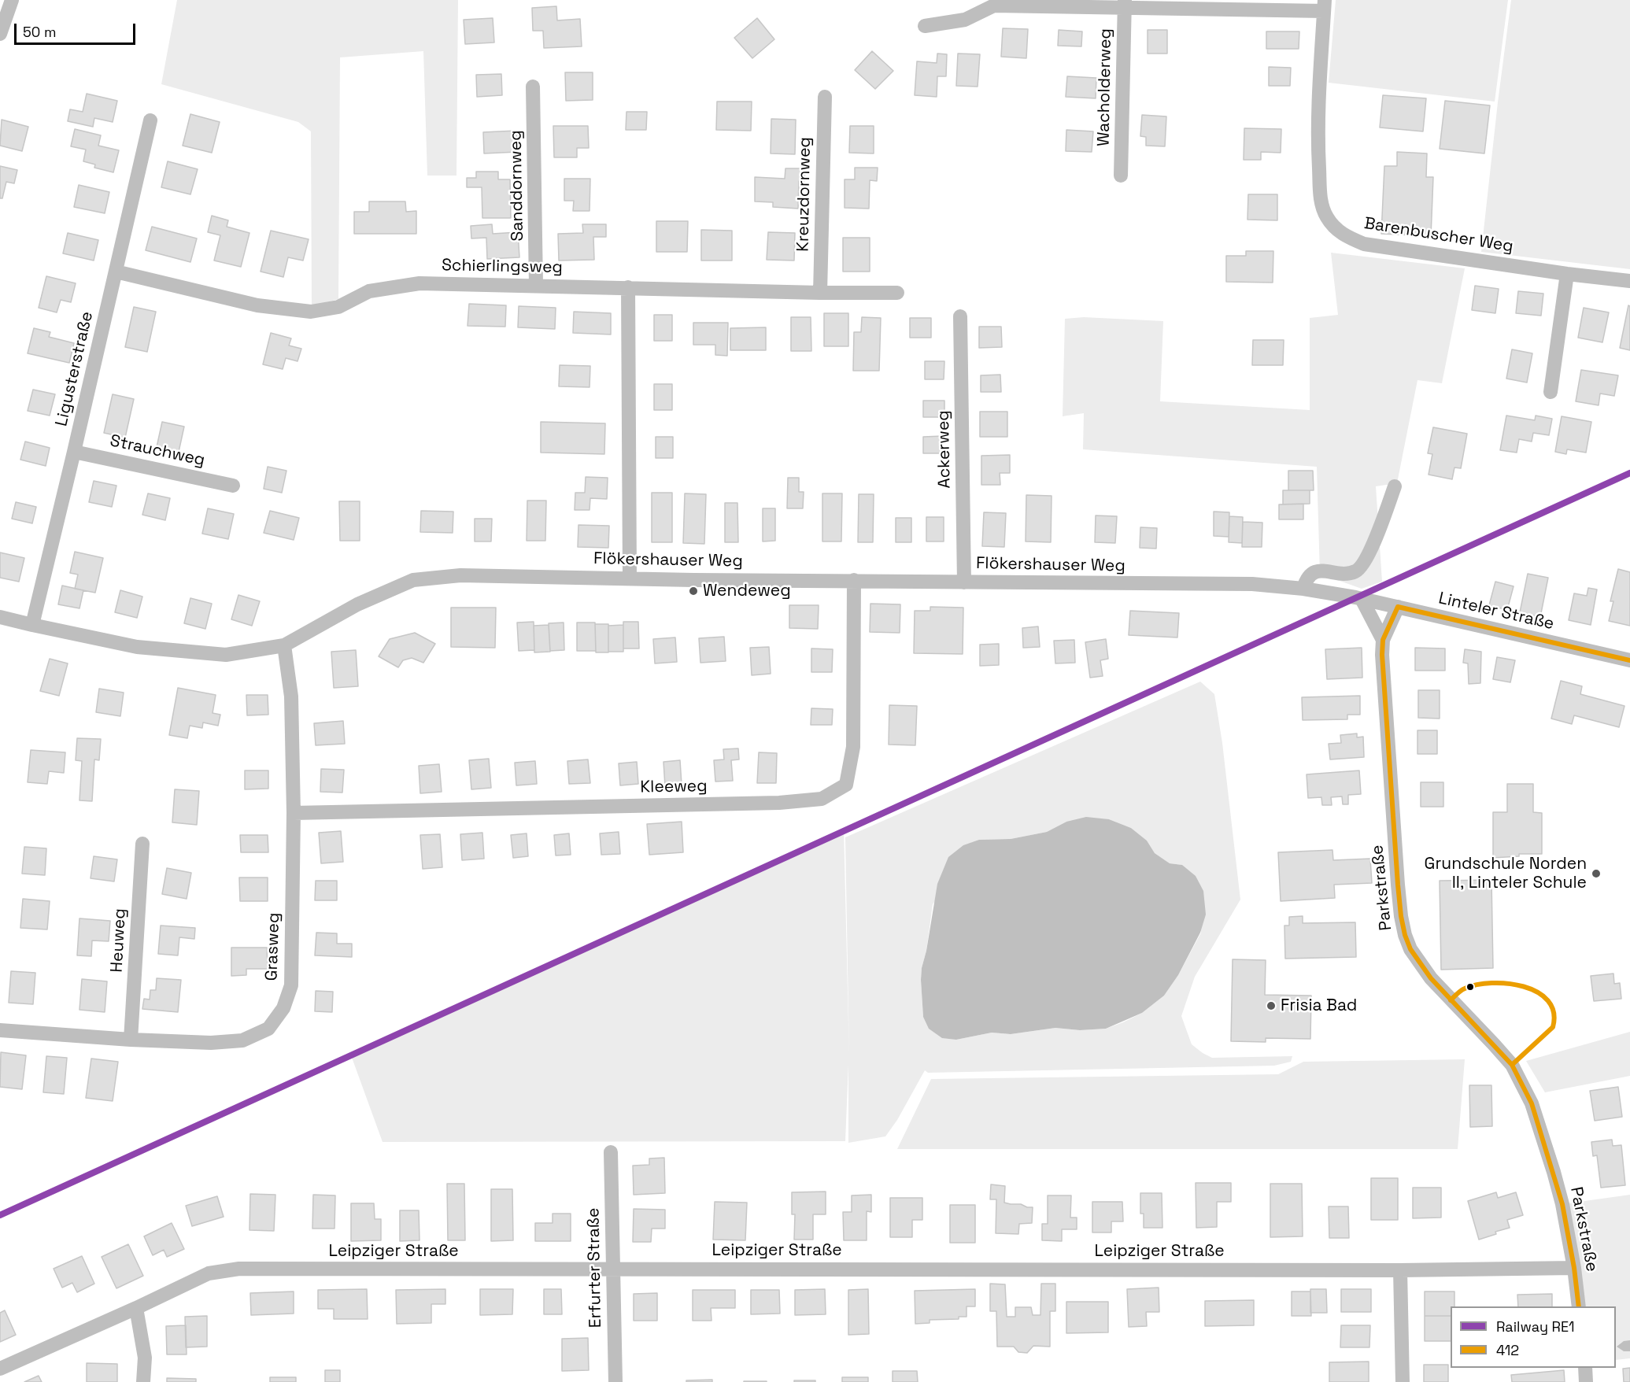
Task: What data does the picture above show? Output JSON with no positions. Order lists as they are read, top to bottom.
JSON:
{
  "streets": {
    "street": [
      "Wacholderweg",
      "Sanddornweg",
      "Kreuzdornweg",
      "Barenbuscher Weg",
      "Schierlingsweg",
      "Ligusterstraße",
      "Ackerweg",
      "Strauchweg",
      "Flökershauser Weg",
      "Linteler Straße",
      "Kleeweg",
      "Parkstraße",
      "Heuweg",
      "Grasweg",
      "Leipziger Straße",
      "Erfurter Straße"
    ]
  },
  "crossings": [
    ["Sanddornweg", "Schierlingsweg"],
    ["Kreuzdornweg", "Schierlingsweg"],
    ["Schierlingsweg", "Ligusterstraße"],
    ["Ligusterstraße", "Strauchweg"],
    ["Ligusterstraße", "Flökershauser Weg"],
    ["Ackerweg", "Flökershauser Weg"],
    ["Flökershauser Weg", "Linteler Straße"],
    ["Flökershauser Weg", "Kleeweg"],
    ["Flökershauser Weg", "Parkstraße"],
    ["Flökershauser Weg", "Grasweg"],
    ["Linteler Straße", "Parkstraße"],
    ["Kleeweg", "Grasweg"],
    ["Parkstraße", "Leipziger Straße"],
    ["Heuweg", "Grasweg"],
    ["Leipziger Straße", "Erfurter Straße"]
  ],
  "places": ["Wendeweg", "Grundschule Norden II, Linteler Schule", "Frisia Bad"],
  "lines": ["rail line RE1", "transit line 412"],
  "legend": ["Railway RE1", "412"],
  "scale_bar": "50 m"
}
